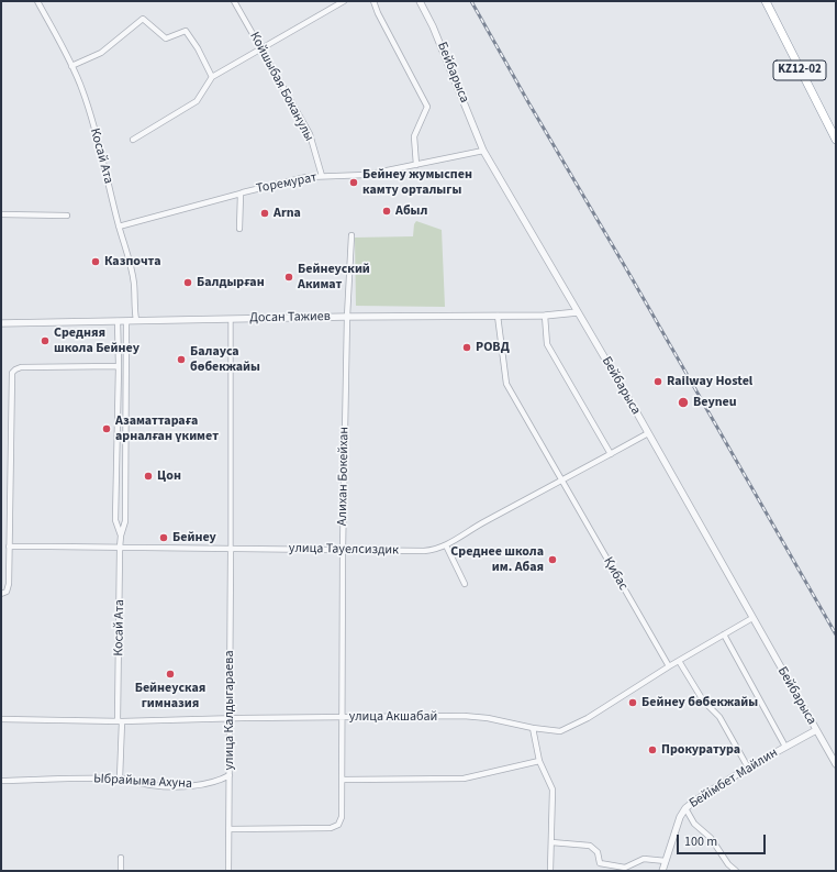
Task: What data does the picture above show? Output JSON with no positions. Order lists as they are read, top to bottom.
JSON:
{
  "streets": {
    "highway": ["KZ12-02"],
    "street": [
      "Бейбарыса",
      "Койшыбая Боканулы",
      "Косай Ата",
      "Торемурат",
      "Досан Тажиев",
      "Алихан Бокейхан",
      "улица Тауелсиздик",
      "Қибас",
      "улица Калдыгараева",
      "улица Акшабай",
      "Бейімбет Майлин",
      "Ыбрайыма Ахуна"
    ]
  },
  "crossings": [
    ["Бейбарыса", "Торемурат"],
    ["Бейбарыса", "Досан Тажиев"],
    ["Бейбарыса", "улица Тауелсиздик"],
    ["Бейбарыса", "улица Акшабай"],
    ["Бейбарыса", "Бейімбет Майлин"],
    ["Койшыбая Боканулы", "Торемурат"],
    ["Косай Ата", "Торемурат"],
    ["Косай Ата", "Досан Тажиев"],
    ["Косай Ата", "улица Тауелсиздик"],
    ["Косай Ата", "улица Акшабай"],
    ["Косай Ата", "Ыбрайыма Ахуна"],
    ["Досан Тажиев", "Алихан Бокейхан"],
    ["Досан Тажиев", "Қибас"],
    ["Алихан Бокейхан", "улица Тауелсиздик"],
    ["Алихан Бокейхан", "улица Калдыгараева"],
    ["Алихан Бокейхан", "улица Акшабай"],
    ["улица Тауелсиздик", "Қибас"],
    ["улица Тауелсиздик", "улица Калдыгараева"],
    ["Қибас", "улица Акшабай"],
    ["улица Калдыгараева", "улица Акшабай"],
    ["улица Калдыгараева", "Ыбрайыма Ахуна"]
  ],
  "places": [
    "Бейнеу жумыспен камту орталыгы",
    "Абыл",
    "Arna",
    "Казпочта",
    "Бейнеуский Акимат",
    "Балдырған",
    "Средняя школа Бейнеу",
    "РОВД",
    "Балауса бөбекжайы",
    "Railway Hostel",
    "Beyneu",
    "Азаматтараға арналған үкимет",
    "Цон",
    "Бейнеу",
    "Среднее школа им. Абая",
    "Бейнеуская гимназия",
    "Бейнеу бөбекжайы",
    "Прокуратура"
  ],
  "scale_bar": "100 m"
}
